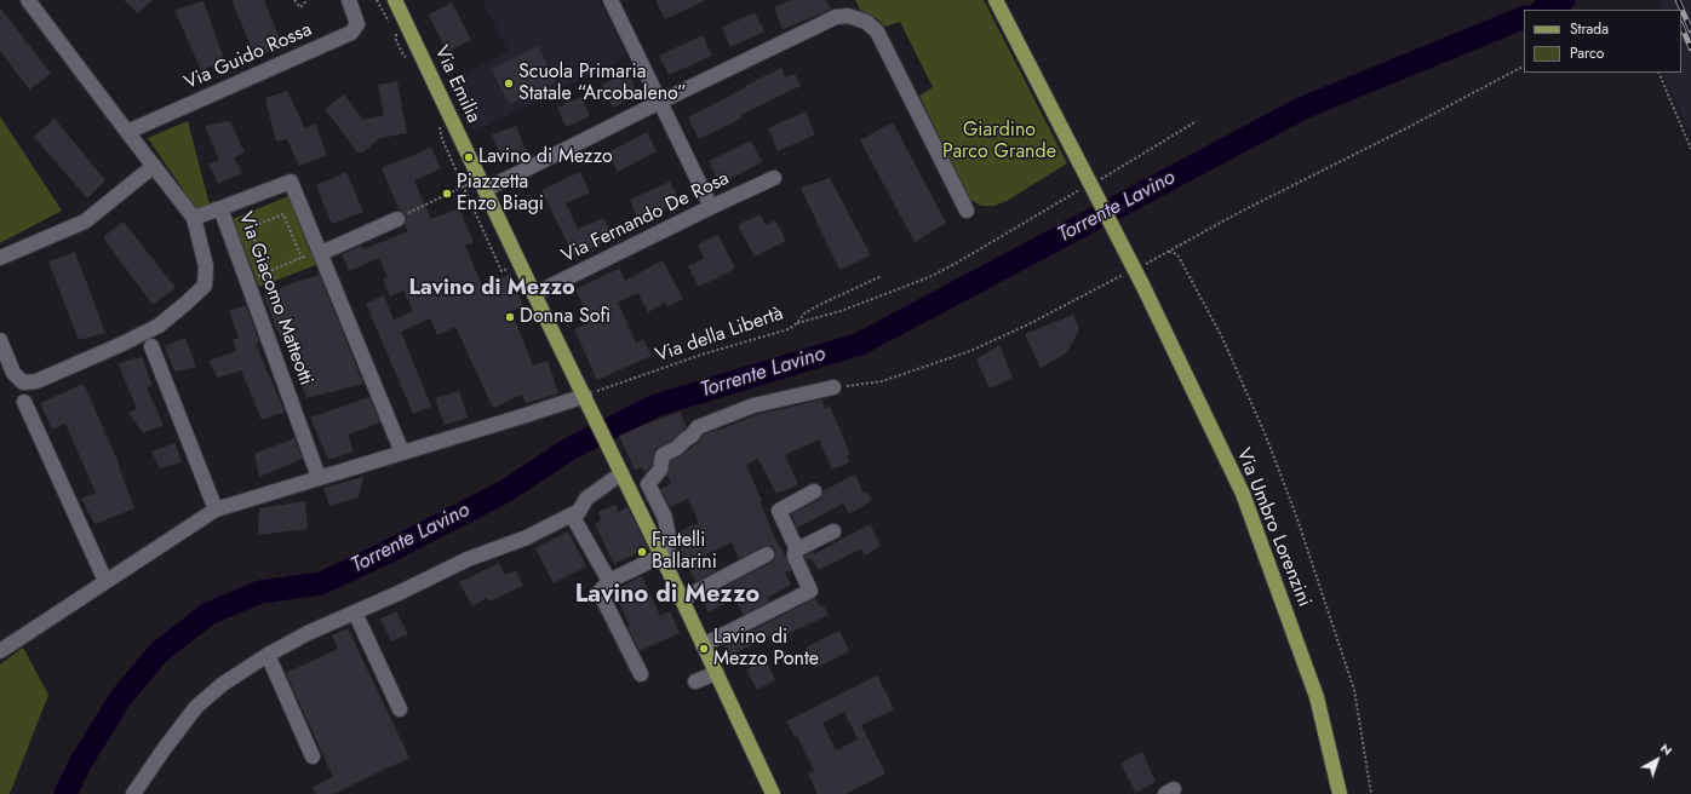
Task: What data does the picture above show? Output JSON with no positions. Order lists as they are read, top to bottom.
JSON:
{
  "streets": {
    "main road": ["Via Emilia", "Via Umbro Lorenzini"],
    "street": ["Via Guido Rossa", "Via Fernando De Rosa", "Via Giacomo Matteotti"],
    "path": ["Via della Libertà"]
  },
  "crossings": [
    ["Via Emilia", "Via Fernando De Rosa"],
    ["Via Emilia", "Via della Libertà"]
  ],
  "districts": ["Lavino di Mezzo", "Lavino di Mezzo"],
  "water": ["Torrente Lavino"],
  "parks": ["Giardino Parco Grande"],
  "places": [
    "Scuola Primaria Statale “Arcobaleno”",
    "Lavino di Mezzo",
    "Piazzetta Enzo Biagi",
    "Donna Sofì",
    "Fratelli Ballarini",
    "Lavino di Mezzo Ponte"
  ],
  "legend": ["Strada", "Parco"],
  "north": "top right"
}
